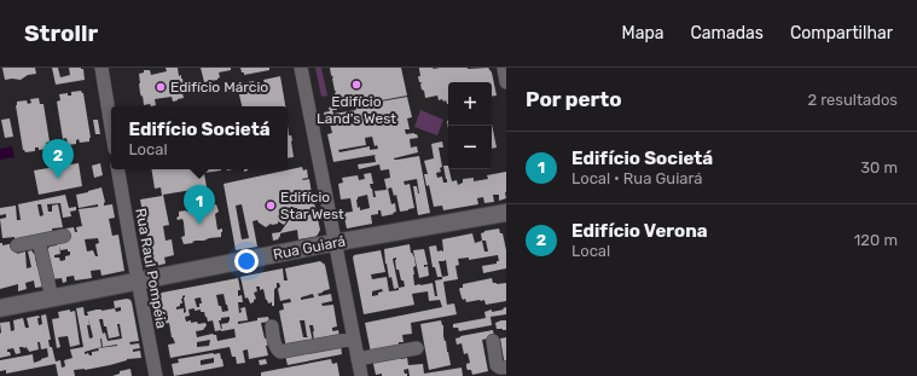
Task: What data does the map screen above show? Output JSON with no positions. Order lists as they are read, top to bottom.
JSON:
{
  "streets": {
    "street": ["Rua Guiará", "Rua Raul Pompéia"]
  },
  "crossings": [
    ["Rua Guiará", "Rua Raul Pompéia"]
  ],
  "places": ["Edifício Land's West", "Edifício Márcio", "Edifício Star West"],
  "page": {
    "header": "Strollr",
    "nav": ["Mapa", "Camadas", "Compartilhar"],
    "heading": ["Por perto", "2 resultados"],
    "map_buttons": ["+", "−"],
    "popup": ["Edifício Societá", "Local"],
    "list": [
      {
        "mark": "1",
        "name": "Edifício Societá",
        "note": "Local · Rua Guiará",
        "value": "30 m"
      },
      {
        "mark": "2",
        "name": "Edifício Verona",
        "note": "Local",
        "value": "120 m"
      }
    ],
    "pins": ["2", "1"]
  }
}
